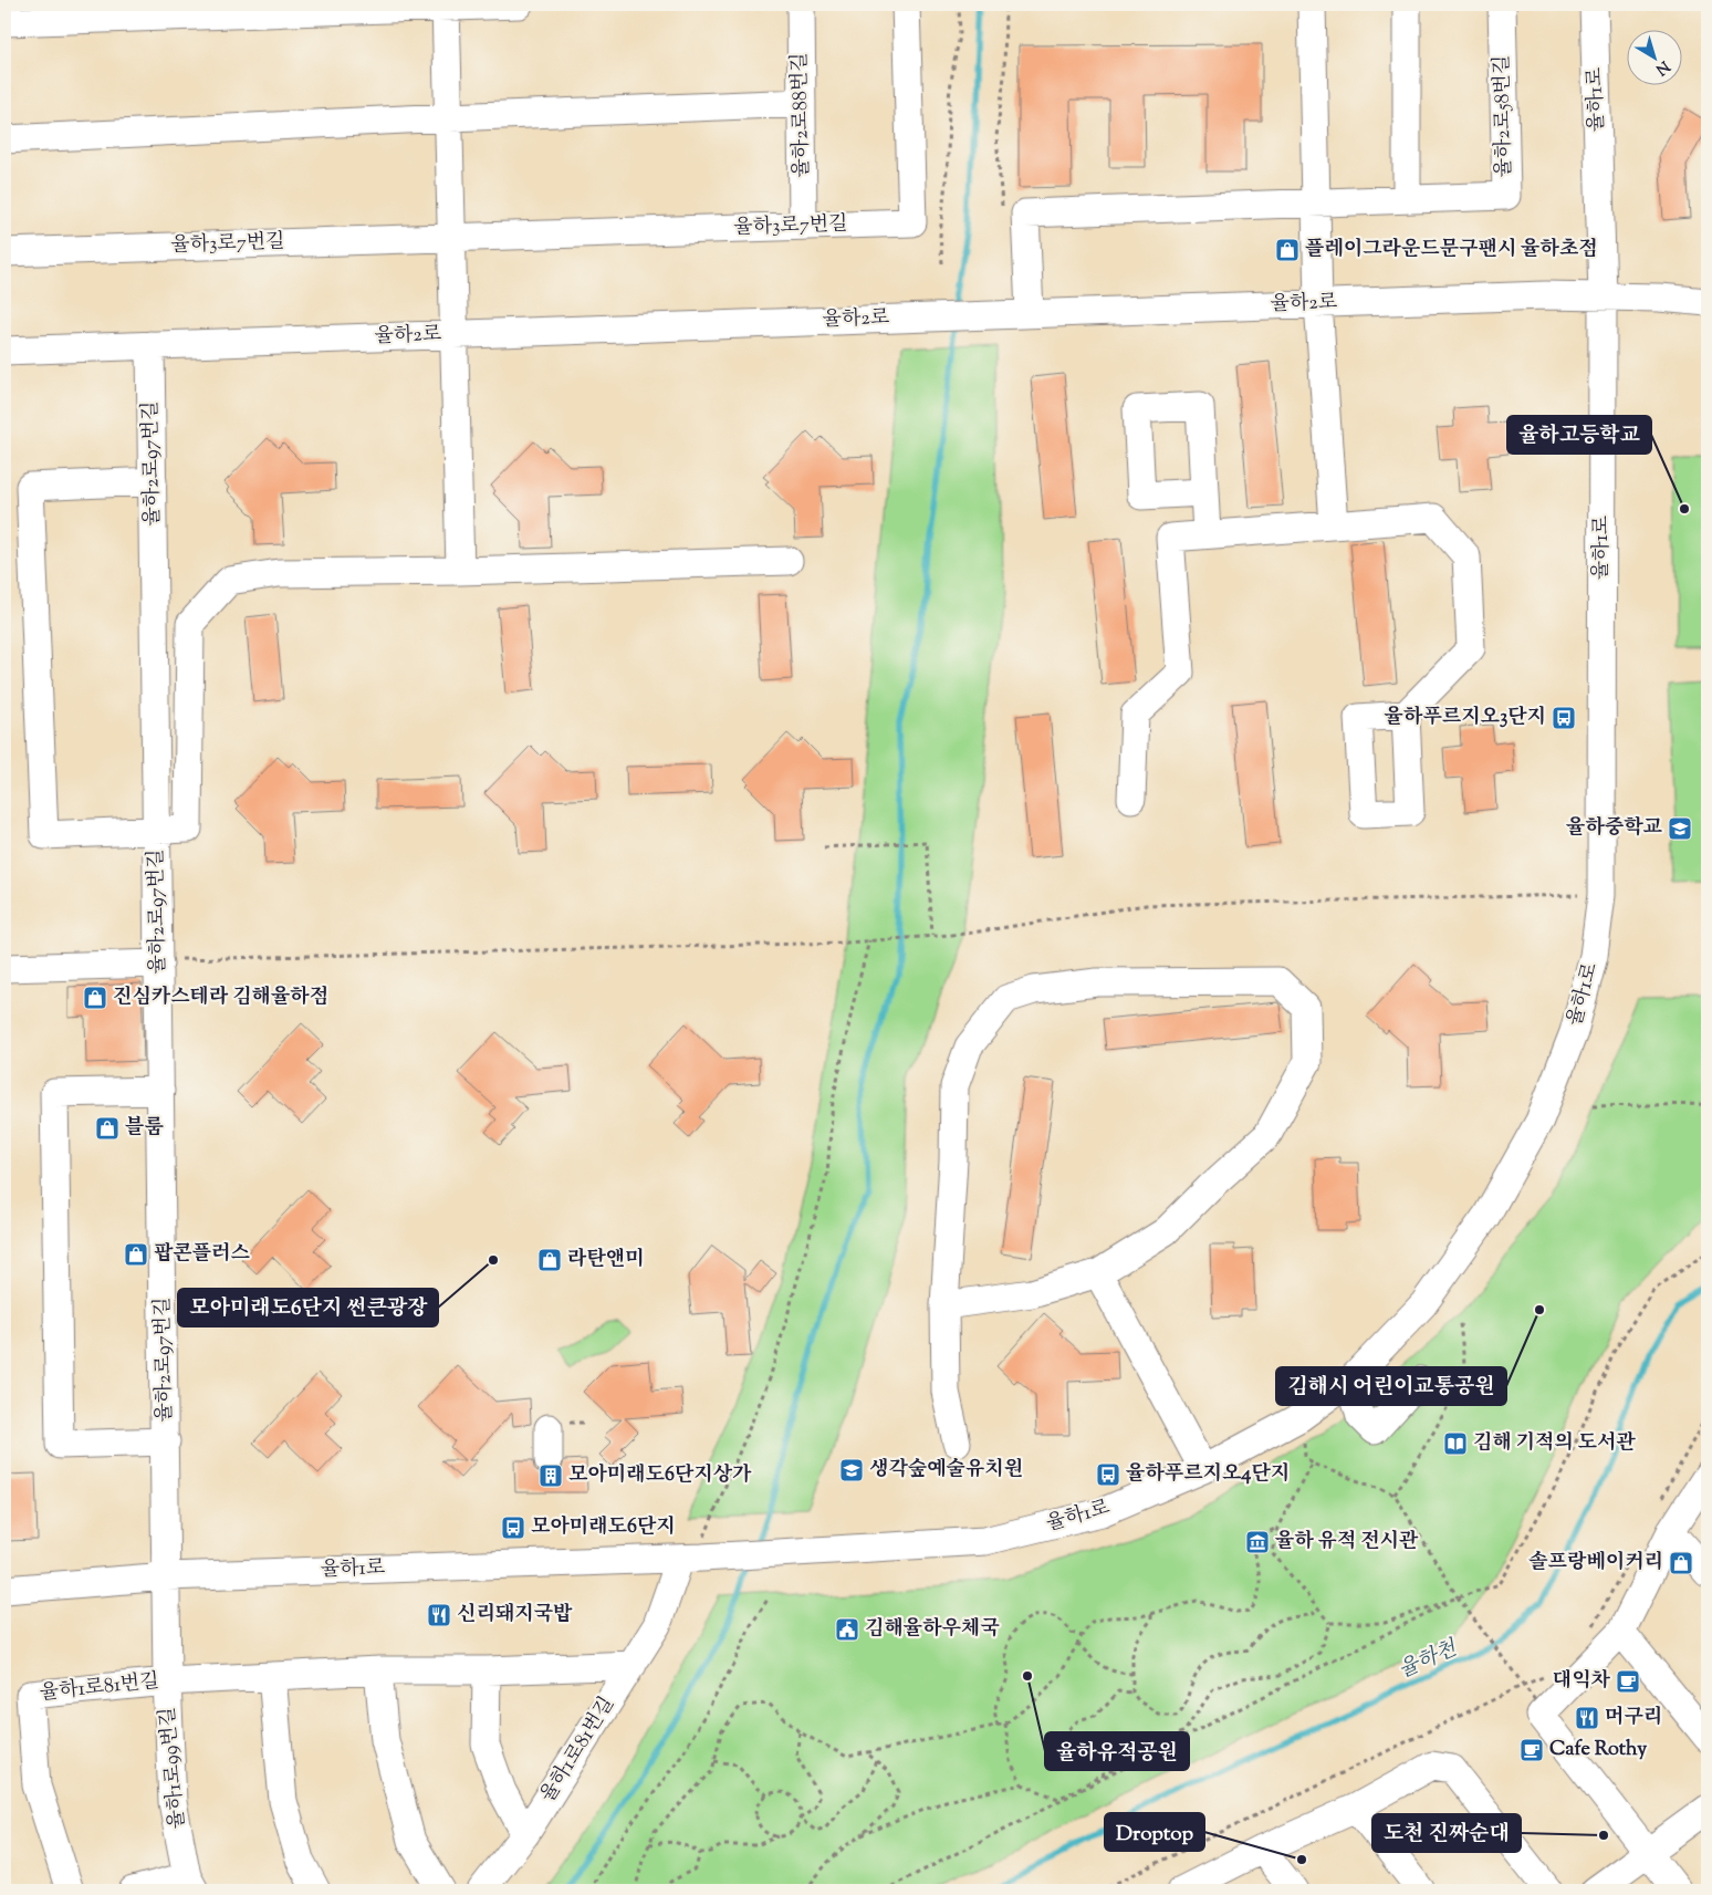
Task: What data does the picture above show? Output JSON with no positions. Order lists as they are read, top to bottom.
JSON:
{
  "streets": {
    "street": [
      "율하1로",
      "율하2로88번길",
      "율하2로58번길",
      "율하3로7번길",
      "율하2로",
      "율하2로97번길",
      "율하1로81번길",
      "율하1로99번길"
    ]
  },
  "crossings": [
    ["율하1로", "율하2로"],
    ["율하1로", "율하2로97번길"],
    ["율하1로", "율하1로81번길"],
    ["율하1로", "율하1로99번길"],
    ["율하2로88번길", "율하3로7번길"],
    ["율하2로58번길", "율하2로"],
    ["율하2로", "율하2로97번길"],
    ["율하2로97번길", "율하1로99번길"],
    ["율하1로81번길", "율하1로99번길"]
  ],
  "water": ["율하천"],
  "places": {
    "shop": [
      "플레이그라운드문구팬시 율하초점",
      "진심카스테라 김해율하점",
      "블룸",
      "팝콘플러스",
      "라탄앤미",
      "솔프랑베이커리"
    ],
    "other": [
      "율하고등학교",
      "모아미래도6단지 썬큰광장",
      "김해시 어린이교통공원",
      "율하유적공원",
      "도천 진짜순대",
      "Droptop"
    ],
    "bus stop": ["율하푸르지오3단지", "율하푸르지오4단지", "모아미래도6단지"],
    "school or university": ["율하중학교", "생각숲예술유치원"],
    "library": ["김해 기적의 도서관"],
    "building": ["모아미래도6단지상가"],
    "museum": ["율하 유적 전시관"],
    "restaurant": ["신리돼지국밥", "머구리"],
    "public building": ["김해율하우체국"],
    "cafe": ["대익차", "Cafe Rothy"]
  },
  "north": "bottom right"
}
